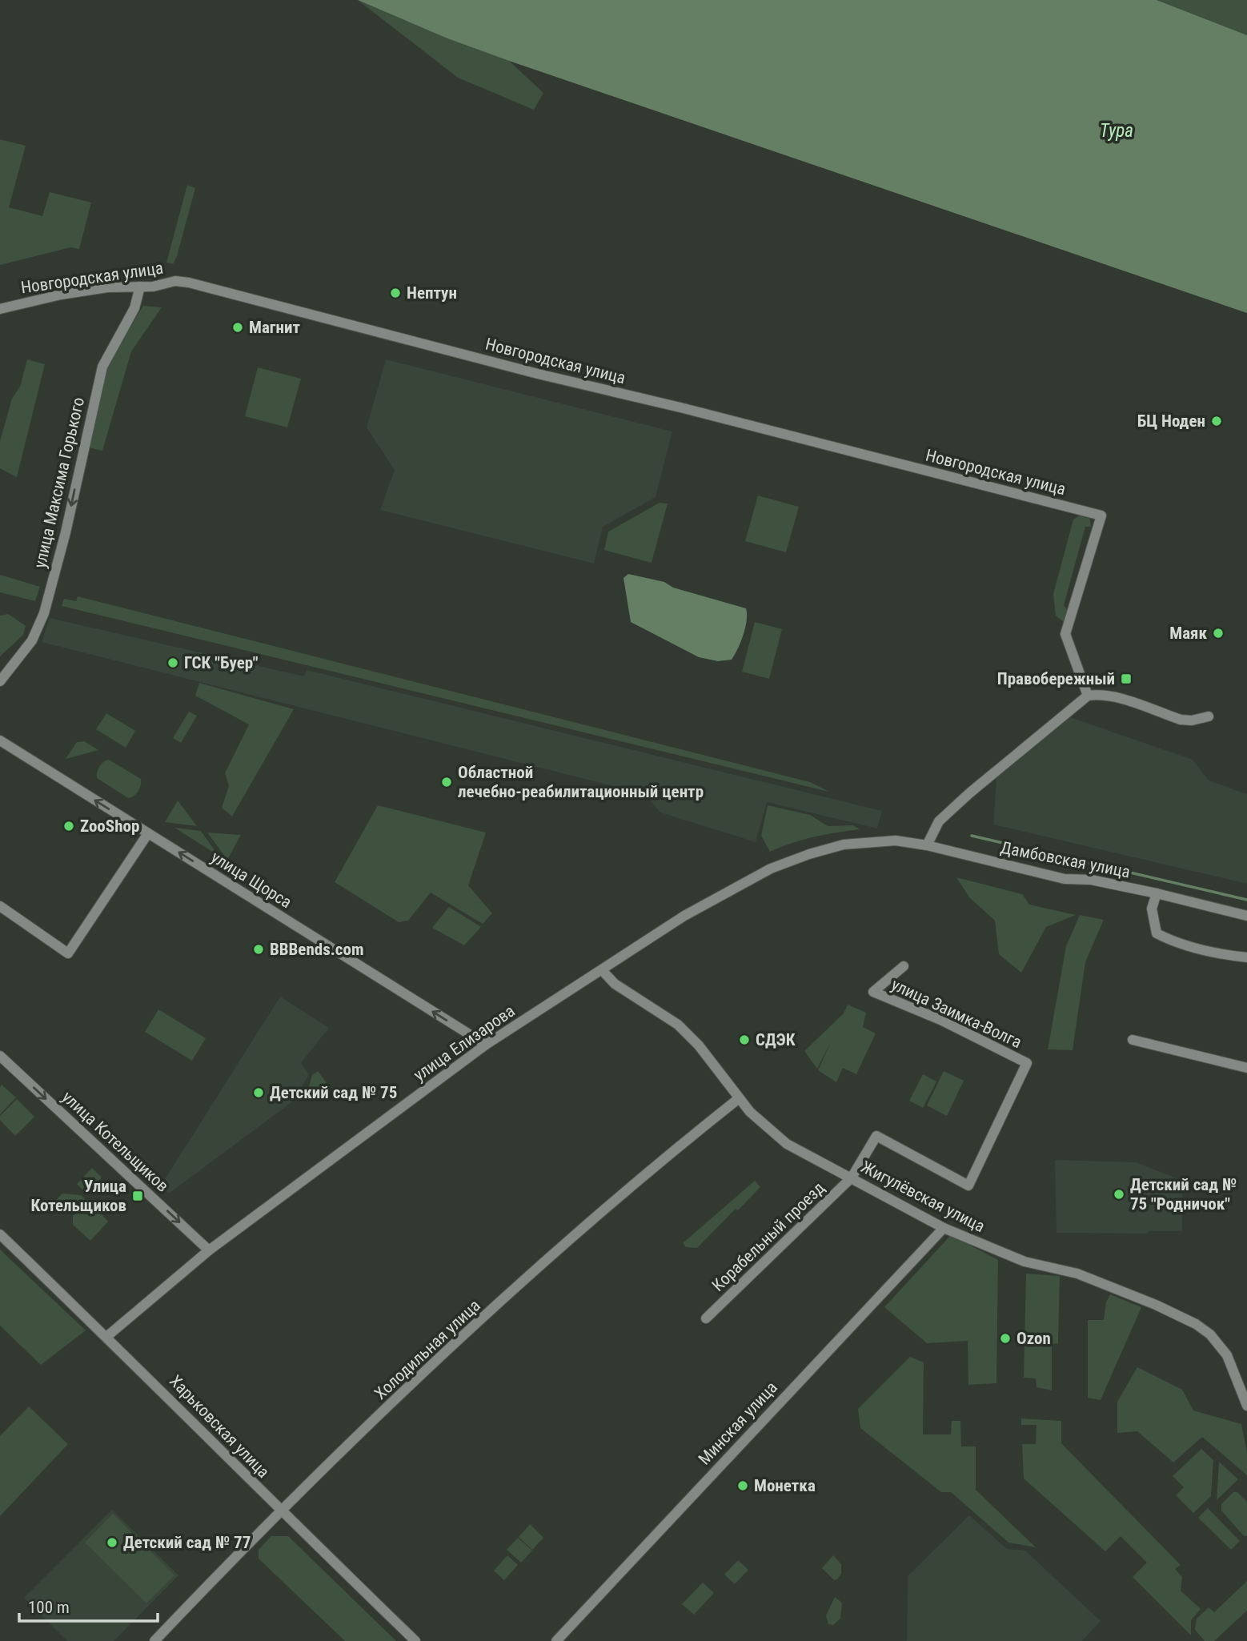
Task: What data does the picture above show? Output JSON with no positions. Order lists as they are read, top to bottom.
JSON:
{
  "streets": {
    "street": [
      "Новгородская улица",
      "улица Максима Горького",
      "Дамбовская улица",
      "улица Щорса",
      "улица Заимка-Волга",
      "улица Елизарова",
      "улица Котельщиков",
      "Жигулёвская улица",
      "Корабельный проезд",
      "Холодильная улица",
      "Минская улица",
      "Харьковская улица"
    ]
  },
  "crossings": [
    ["Новгородская улица", "улица Максима Горького"],
    ["Дамбовская улица", "улица Елизарова"],
    ["улица Щорса", "улица Елизарова"],
    ["улица Заимка-Волга", "Корабельный проезд"],
    ["улица Елизарова", "улица Котельщиков"],
    ["улица Елизарова", "Жигулёвская улица"],
    ["улица Елизарова", "Харьковская улица"],
    ["Жигулёвская улица", "Корабельный проезд"],
    ["Жигулёвская улица", "Холодильная улица"],
    ["Жигулёвская улица", "Минская улица"],
    ["Холодильная улица", "Харьковская улица"]
  ],
  "one_way": ["улица Максима Горького", "улица Щорса", "улица Котельщиков"],
  "water": ["Тура"],
  "places": {
    "other": [
      "Нептун",
      "Магнит",
      "БЦ Ноден",
      "Маяк",
      "ГСК \"Буер\"",
      "Областной лечебно-реабилитационный центр",
      "ZooShop",
      "BBBends.com",
      "СДЭК",
      "Детский сад № 75",
      "Детский сад № 75 \"Родничок\"",
      "Ozon",
      "Монетка",
      "Детский сад № 77"
    ],
    "transit": ["Правобережный", "Улица Котельщиков"]
  },
  "scale_bar": "100 m"
}
